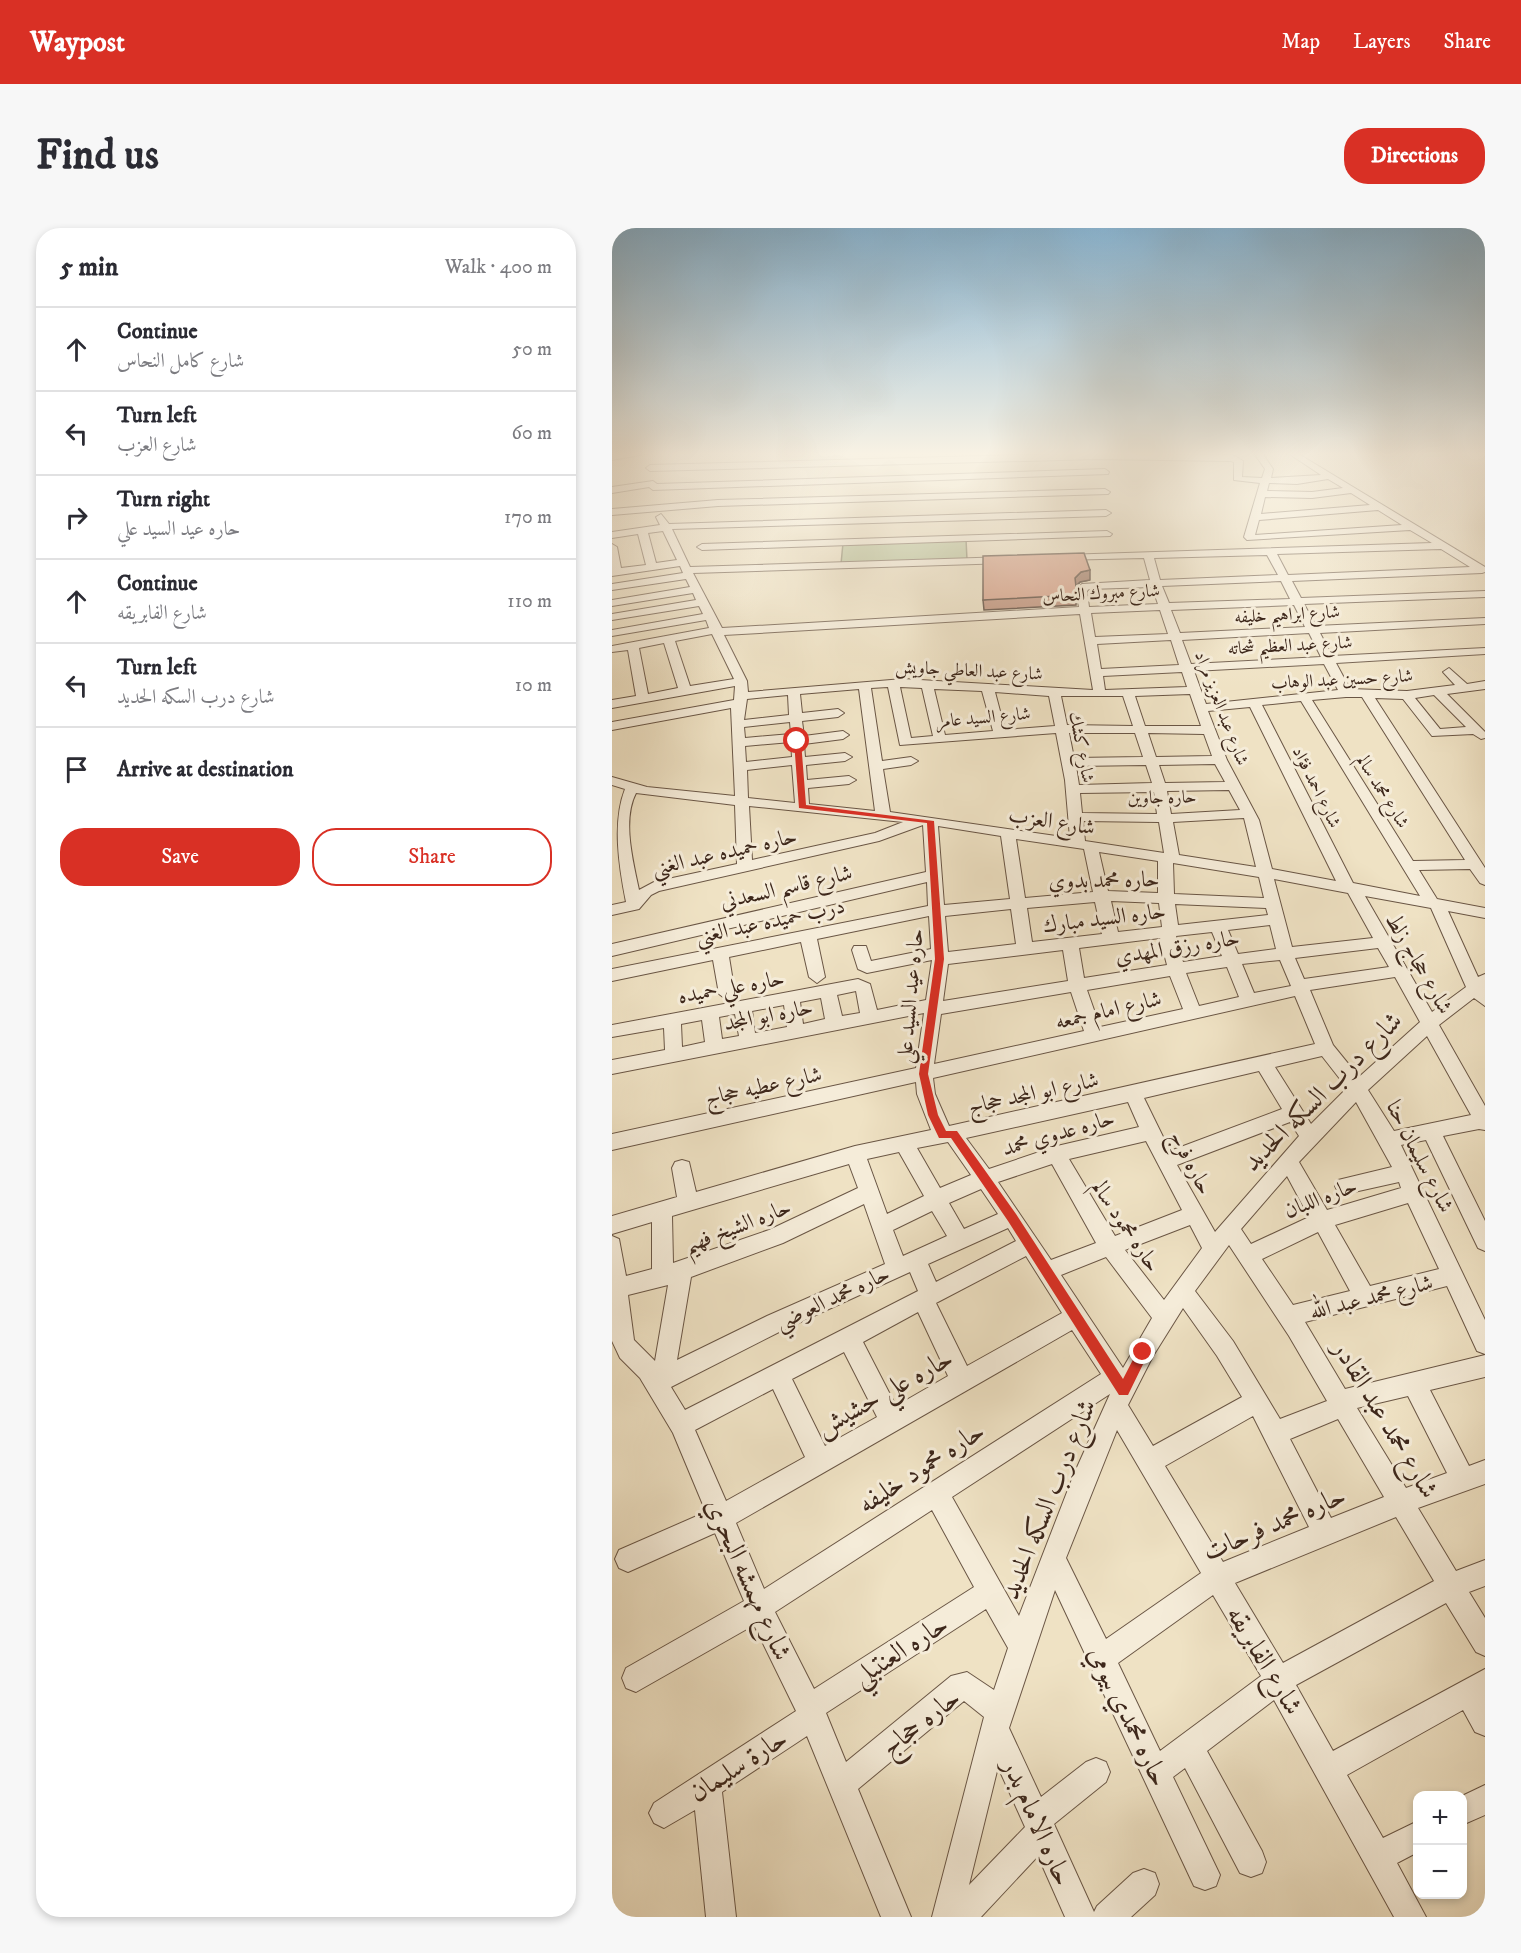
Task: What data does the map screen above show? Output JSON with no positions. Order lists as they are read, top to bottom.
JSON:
{
  "streets": {
    "street": [
      "شارع مبروك النحاس",
      "شارع ابراهيم خليفه",
      "شارع عبد العظيم شحاته",
      "شارع عبد العاطي جاويش",
      "شارع حسين عبد الوهاب",
      "شارع عبد العزيز مراد",
      "شارع السيد عامر",
      "شارع كشك",
      "شارع احمد فؤاد",
      "شارع محمد سالم",
      "حاره جاوين",
      "شارع العزب",
      "حاره حميده عبد الغني",
      "حاره محمد بدوي",
      "شارع قاسم السعدني",
      "حاره السيد مبارك",
      "درب حميده عبد الغني",
      "حاره رزق المهدي",
      "شارع حجاج زلط",
      "حاره علي حميده",
      "حاره عيد السيد علي",
      "شارع امام جمعه",
      "حاره ابو المجد",
      "شارع عطيه حجاج",
      "شارع درب السكه الحديد",
      "شارع ابو المجد حجاج",
      "حاره عدوي محمد",
      "شارع سليمان حنا",
      "حاره فرج",
      "حاره اللبان",
      "حاره الشيخ فهيم",
      "حاره محمود سالم",
      "شارع محمد عبد الله",
      "حاره محمد العوضي",
      "حاره علي حشيش",
      "شارع محمد عبد القادر",
      "حاره محمود خليفه",
      "حاره محمد فرحات",
      "شارع مهمشه البحري",
      "حاره العنتبلي",
      "شارع الفابريقه",
      "حاره محمدي بيومي",
      "حاره حجاج",
      "حارة سليمان",
      "حاره الامام بدر"
    ]
  },
  "crossings": [
    ["شارع مبروك النحاس", "شارع عبد العزيز مراد"],
    ["شارع ابراهيم خليفه", "شارع عبد العزيز مراد"],
    ["شارع عبد العظيم شحاته", "شارع عبد العزيز مراد"],
    ["شارع عبد العاطي جاويش", "شارع عبد العزيز مراد"],
    ["شارع عبد العاطي جاويش", "شارع كشك"],
    ["شارع حسين عبد الوهاب", "شارع عبد العزيز مراد"],
    ["شارع حسين عبد الوهاب", "شارع احمد فؤاد"],
    ["شارع حسين عبد الوهاب", "شارع محمد سالم"],
    ["شارع عبد العزيز مراد", "شارع السيد عامر"],
    ["شارع عبد العزيز مراد", "حاره جاوين"],
    ["شارع عبد العزيز مراد", "شارع العزب"],
    ["شارع عبد العزيز مراد", "حاره محمد بدوي"],
    ["شارع عبد العزيز مراد", "حاره السيد مبارك"],
    ["شارع عبد العزيز مراد", "حاره رزق المهدي"],
    ["شارع عبد العزيز مراد", "شارع امام جمعه"],
    ["شارع عبد العزيز مراد", "شارع سليمان حنا"],
    ["شارع السيد عامر", "شارع كشك"],
    ["شارع كشك", "حاره جاوين"],
    ["شارع كشك", "شارع العزب"],
    ["شارع كشك", "حاره محمد بدوي"],
    ["شارع كشك", "حاره السيد مبارك"],
    ["شارع احمد فؤاد", "شارع العزب"],
    ["شارع احمد فؤاد", "شارع حجاج زلط"],
    ["شارع محمد سالم", "شارع العزب"],
    ["شارع محمد سالم", "شارع درب السكه الحديد"],
    ["شارع العزب", "حاره حميده عبد الغني"],
    ["شارع العزب", "شارع حجاج زلط"],
    ["شارع العزب", "حاره عيد السيد علي"],
    ["حاره حميده عبد الغني", "حاره عيد السيد علي"],
    ["حاره محمد بدوي", "حاره السيد مبارك"],
    ["حاره محمد بدوي", "درب حميده عبد الغني"],
    ["حاره محمد بدوي", "حاره عيد السيد علي"],
    ["شارع قاسم السعدني", "حاره عيد السيد علي"],
    ["حاره السيد مبارك", "حاره عيد السيد علي"],
    ["درب حميده عبد الغني", "حاره عيد السيد علي"],
    ["حاره رزق المهدي", "شارع حجاج زلط"],
    ["حاره رزق المهدي", "حاره عيد السيد علي"],
    ["حاره رزق المهدي", "حاره ابو المجد"],
    ["شارع حجاج زلط", "شارع امام جمعه"],
    ["شارع حجاج زلط", "شارع درب السكه الحديد"],
    ["حاره علي حميده", "حاره ابو المجد"],
    ["حاره عيد السيد علي", "شارع امام جمعه"],
    ["حاره عيد السيد علي", "حاره ابو المجد"],
    ["حاره عيد السيد علي", "شارع عطيه حجاج"],
    ["حاره عيد السيد علي", "شارع ابو المجد حجاج"],
    ["حاره عيد السيد علي", "شارع الفابريقه"],
    ["شارع امام جمعه", "شارع عطيه حجاج"],
    ["شارع امام جمعه", "شارع سليمان حنا"],
    ["شارع درب السكه الحديد", "شارع سليمان حنا"],
    ["شارع درب السكه الحديد", "حاره فرج"],
    ["شارع درب السكه الحديد", "حاره محمود سالم"],
    ["شارع درب السكه الحديد", "شارع محمد عبد القادر"],
    ["شارع درب السكه الحديد", "حاره محمود خليفه"],
    ["شارع درب السكه الحديد", "شارع الفابريقه"],
    ["شارع درب السكه الحديد", "حاره محمدي بيومي"],
    ["شارع درب السكه الحديد", "حاره حجاج"],
    ["شارع درب السكه الحديد", "حاره الامام بدر"],
    ["شارع ابو المجد حجاج", "شارع سليمان حنا"],
    ["شارع ابو المجد حجاج", "حاره فرج"],
    ["شارع ابو المجد حجاج", "شارع الفابريقه"],
    ["حاره عدوي محمد", "حاره فرج"],
    ["حاره عدوي محمد", "حاره محمود سالم"],
    ["حاره عدوي محمد", "شارع الفابريقه"],
    ["شارع سليمان حنا", "حاره اللبان"],
    ["شارع سليمان حنا", "شارع محمد عبد الله"],
    ["حاره اللبان", "شارع محمد عبد القادر"],
    ["حاره الشيخ فهيم", "شارع مهمشه البحري"],
    ["شارع محمد عبد الله", "شارع محمد عبد القادر"],
    ["حاره محمد العوضي", "شارع مهمشه البحري"],
    ["حاره محمد العوضي", "شارع الفابريقه"],
    ["حاره علي حشيش", "شارع مهمشه البحري"],
    ["حاره علي حشيش", "شارع الفابريقه"],
    ["شارع محمد عبد القادر", "حاره محمد فرحات"],
    ["حاره محمود خليفه", "شارع مهمشه البحري"],
    ["حاره محمود خليفه", "شارع الفابريقه"],
    ["حاره محمد فرحات", "شارع الفابريقه"],
    ["حاره محمد فرحات", "حاره محمدي بيومي"],
    ["شارع مهمشه البحري", "حاره العنتبلي"],
    ["شارع مهمشه البحري", "حاره حجاج"],
    ["شارع مهمشه البحري", "حارة سليمان"],
    ["حاره العنتبلي", "حارة سليمان"],
    ["حاره حجاج", "حاره الامام بدر"]
  ],
  "page": {
    "header": "Waypost",
    "nav": ["Map", "Layers", "Share"],
    "buttons": [
      "Directions",
      ["Save", "Share"]
    ],
    "title": "Find us",
    "heading": ["5 min", "Walk · 400 m"],
    "list": [
      ["Continue", "شارع كامل النحاس", "50 m"],
      ["Turn left", "شارع العزب", "60 m"],
      ["Turn right", "حاره عيد السيد علي", "170 m"],
      ["Continue", "شارع الفابريقه", "110 m"],
      ["Turn left", "شارع درب السكه الحديد", "10 m"],
      "Arrive at destination"
    ],
    "map_buttons": ["+", "−"]
  }
}
